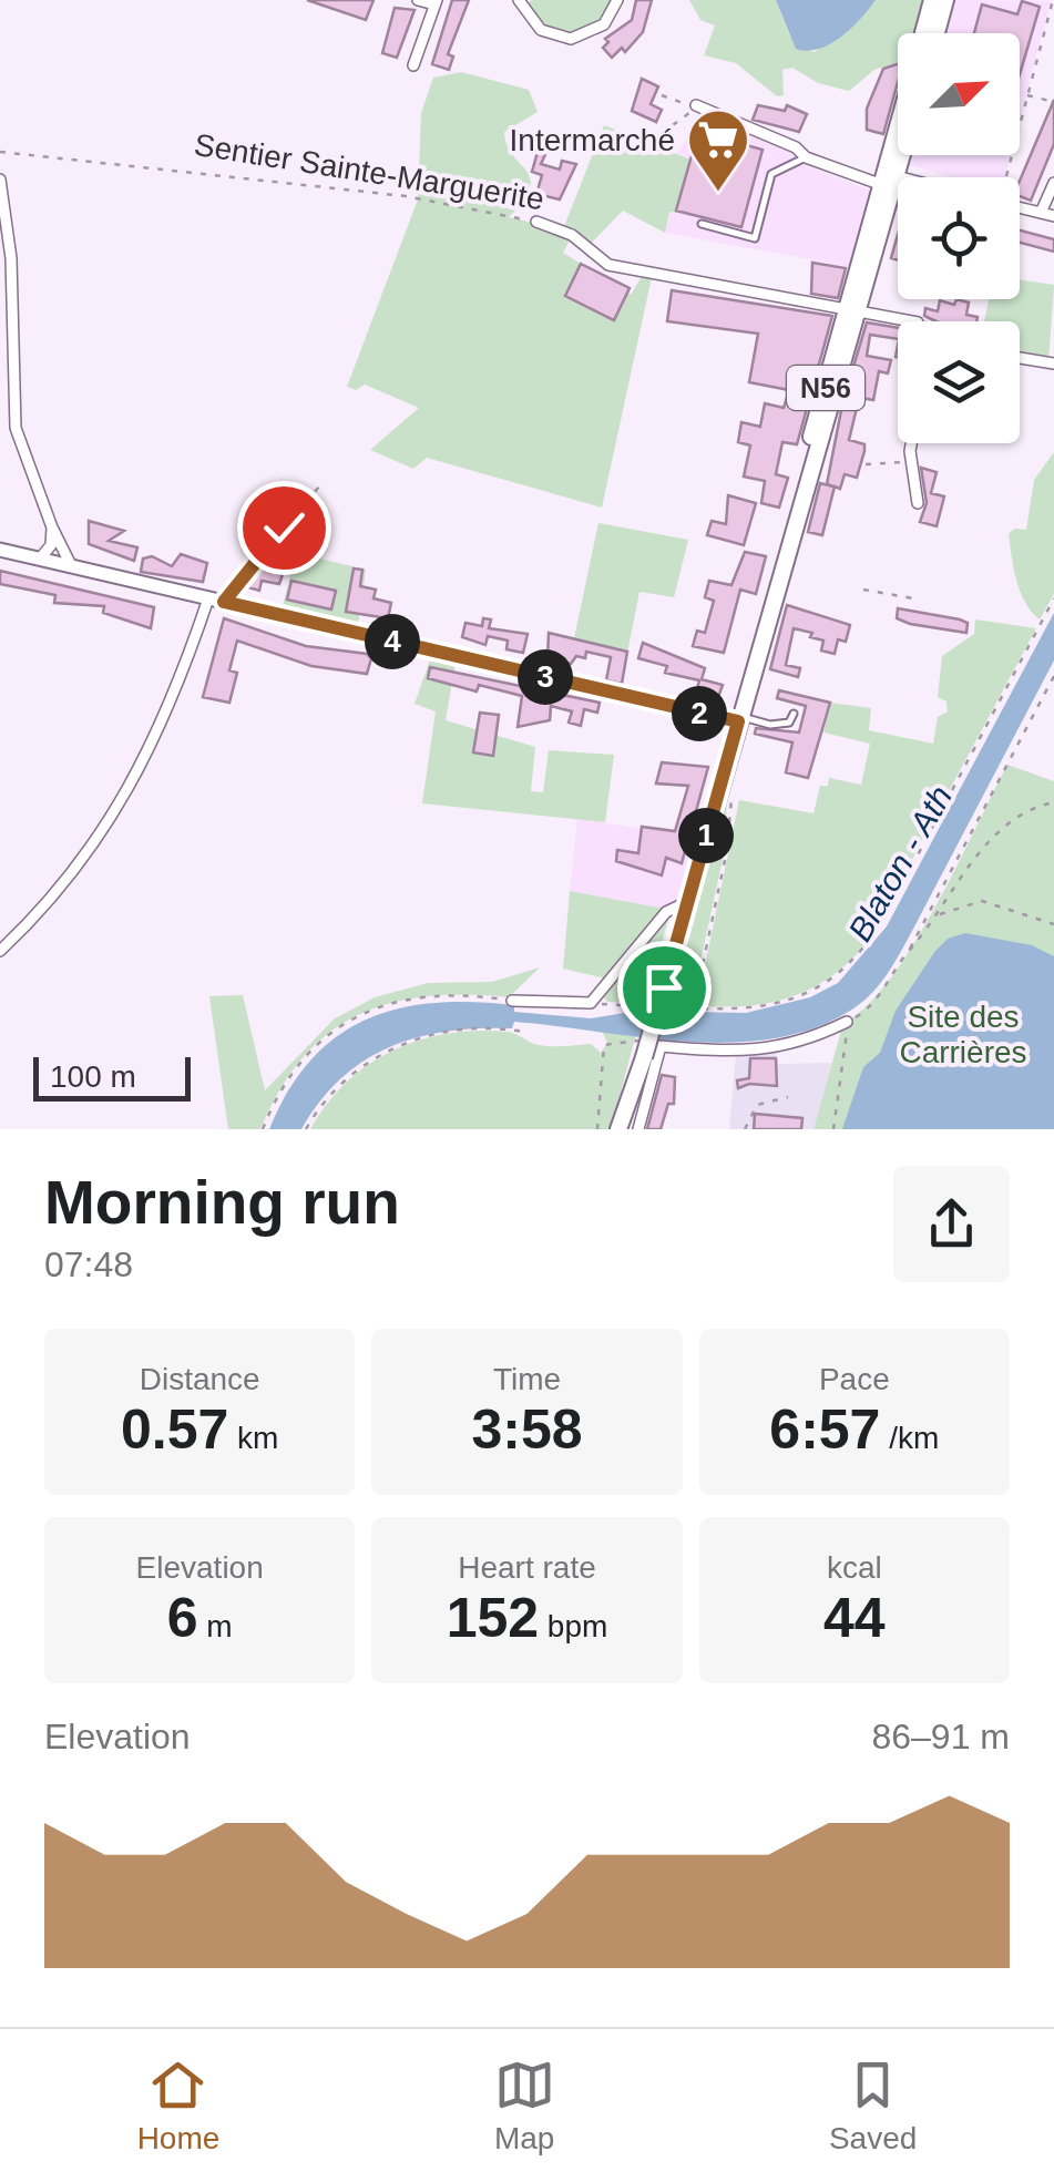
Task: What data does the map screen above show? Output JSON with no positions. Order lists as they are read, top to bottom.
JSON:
{
  "streets": {
    "main road": ["N56"],
    "street": ["Sentier Sainte-Marguerite"]
  },
  "crossings": [
    ["Sentier Sainte-Marguerite", "N56"]
  ],
  "water": ["Blaton - Ath"],
  "parks": ["Site des Carrières"],
  "places": {
    "supermarket": ["Intermarché"]
  },
  "scale_bar": "100 m",
  "north": "top right",
  "page": {
    "pins": [
      "4",
      "3",
      "2",
      "1"
    ],
    "scale": "100 m",
    "heading": ["Morning run", "07:48"],
    "stats": [
      ["Distance", "0.57 km"],
      ["Time", "3:58"],
      ["Pace", "6:57 /km"],
      ["Elevation", "6 m"],
      ["Heart rate", "152 bpm"],
      ["kcal", "44"]
    ],
    "chart": ["Elevation", "86–91 m"],
    "tabs": ["Home", "Map", "Saved"]
  }
}
